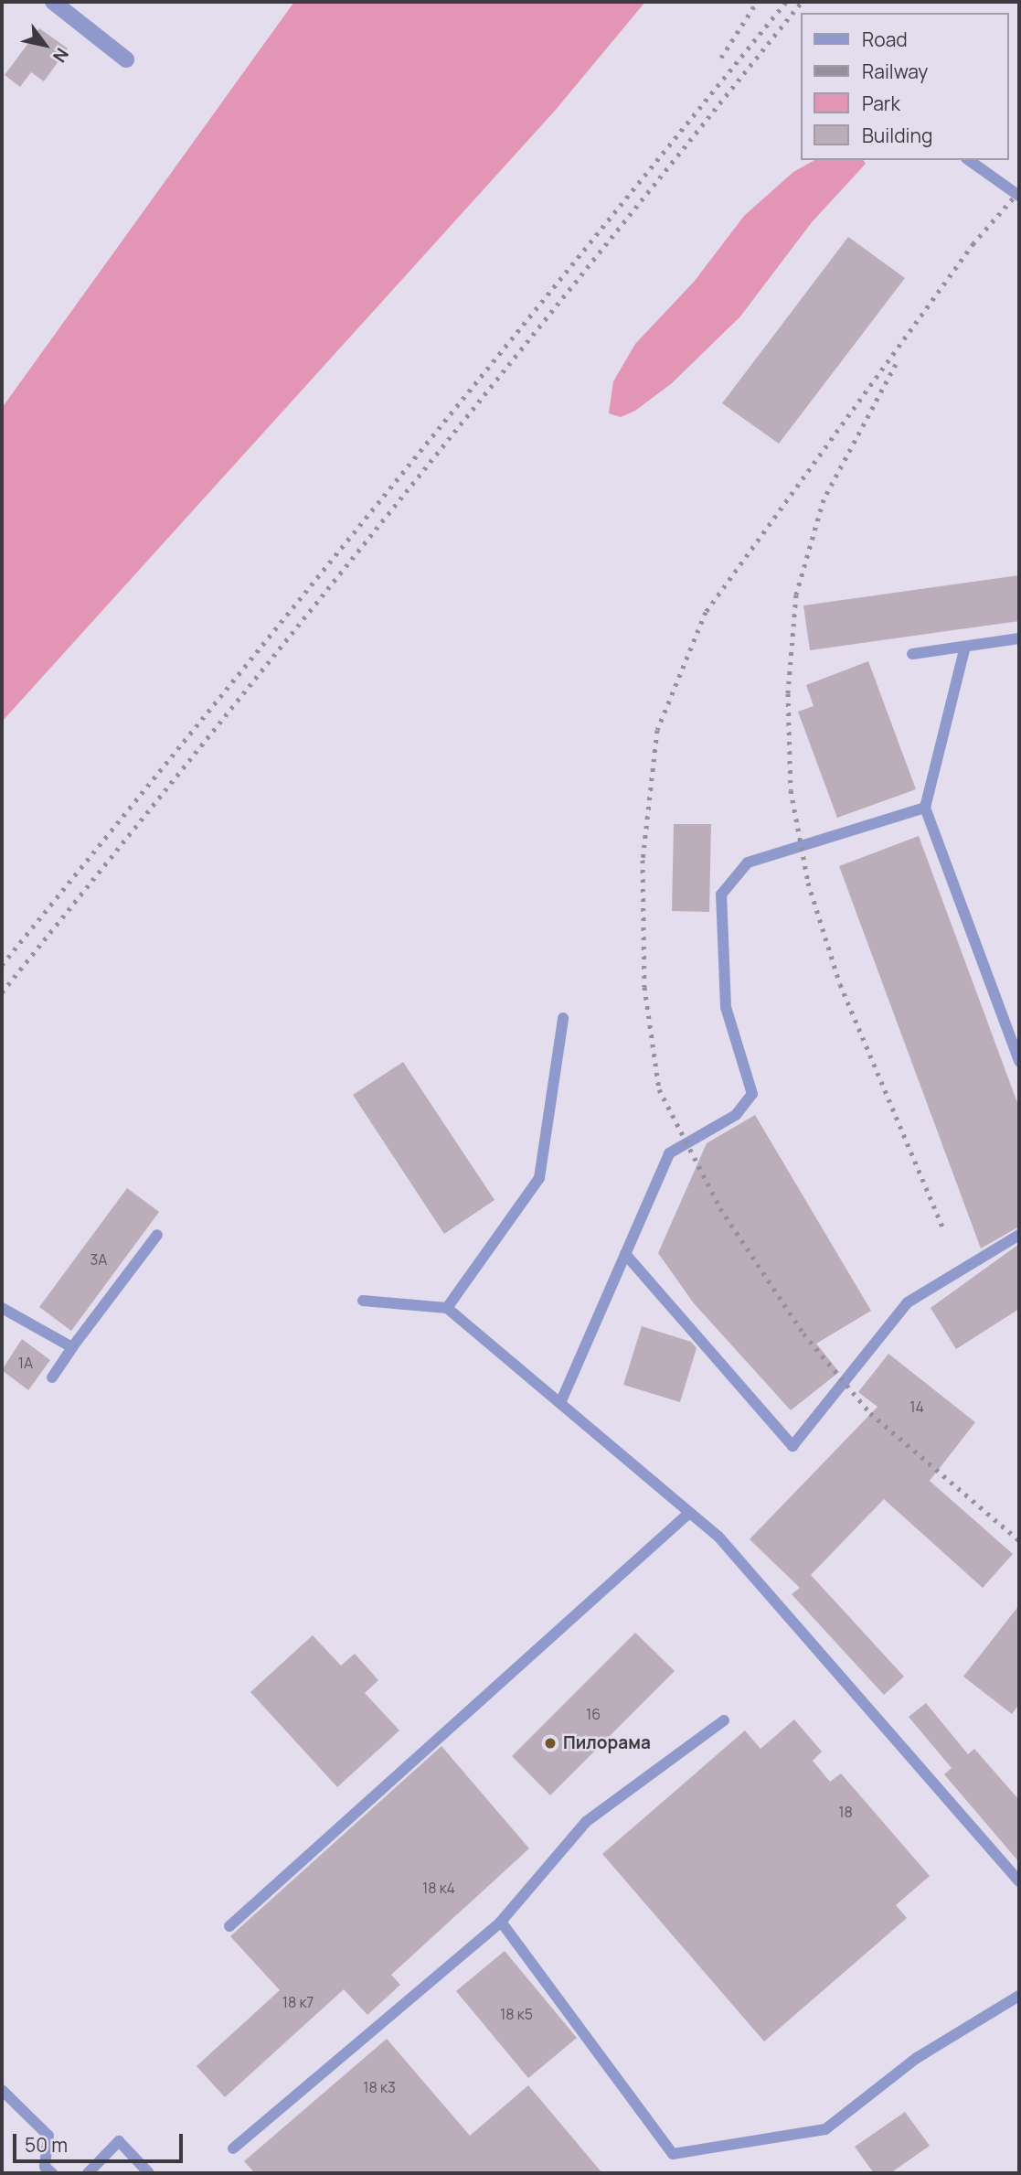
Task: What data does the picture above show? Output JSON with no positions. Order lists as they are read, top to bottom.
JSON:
{
  "places": ["Пилорама"],
  "house_numbers": [
    "3А",
    "1А",
    "14",
    "16",
    "18",
    "18 к4",
    "18 к7",
    "18 к5",
    "18 к3"
  ],
  "legend": [
    "Road",
    "Railway",
    "Park",
    "Building"
  ],
  "scale_bar": "50 m",
  "north": "bottom right"
}
